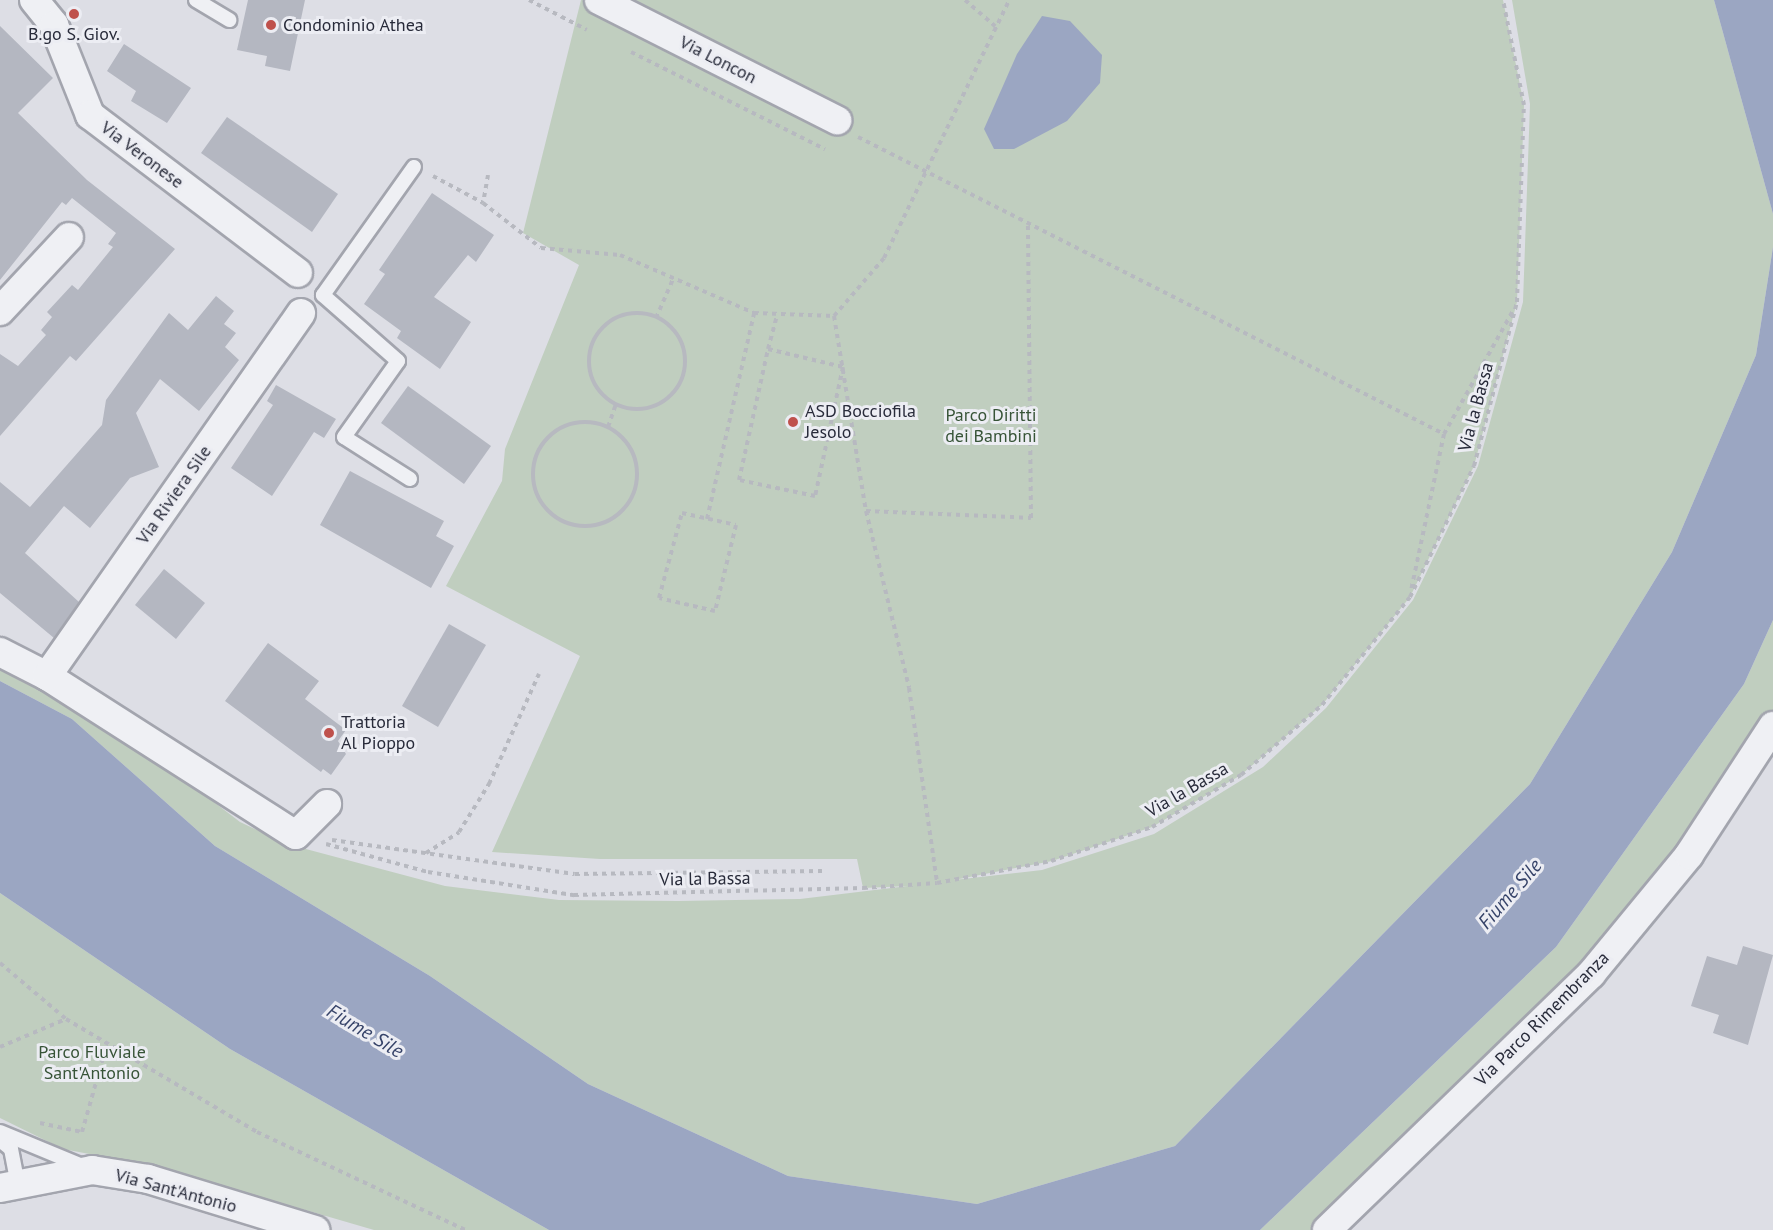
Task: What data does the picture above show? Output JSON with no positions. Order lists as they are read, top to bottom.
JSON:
{
  "streets": {
    "street": [
      "Via Loncon",
      "Via Veronese",
      "Via Riviera Sile",
      "Via Parco Rimembranza",
      "Via Sant'Antonio"
    ],
    "path": ["Via la Bassa"]
  },
  "water": ["Fiume Sile"],
  "parks": ["Parco Diritti dei Bambini", "Parco Fluviale Sant'Antonio"],
  "places": [
    "B.go S. Giov.",
    "Condominio Athea",
    "ASD Bocciofila Jesolo",
    "Trattoria Al Pioppo"
  ]
}
